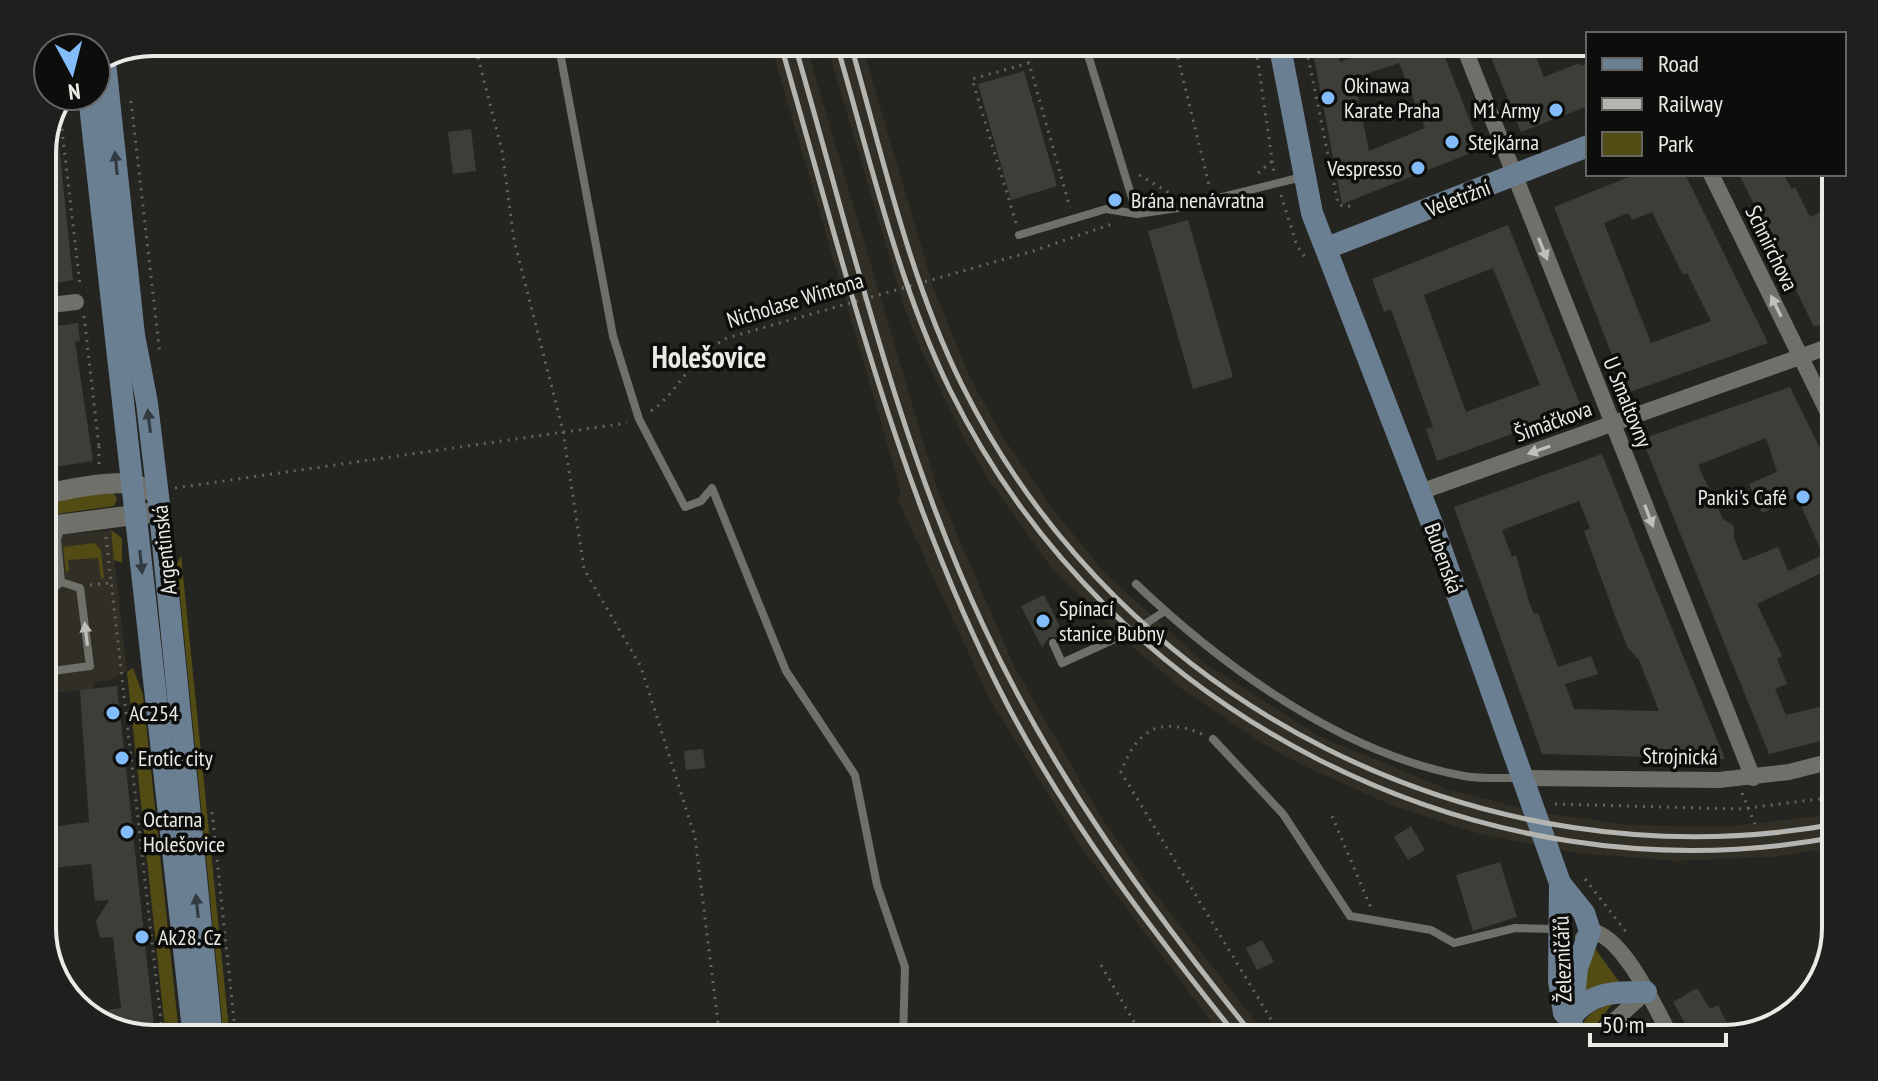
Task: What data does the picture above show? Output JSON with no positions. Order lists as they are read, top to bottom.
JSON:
{
  "streets": {
    "main road": [
      "Veletržní",
      "Argentinská",
      "Bubenská",
      "Železničářů"
    ],
    "street": [
      "Schnirchova",
      "U Smaltovny",
      "Šimáčkova",
      "Strojnická"
    ],
    "path": ["Nicholase Wintona"]
  },
  "crossings": [
    ["Veletržní", "U Smaltovny"],
    ["Veletržní", "Bubenská"],
    ["Schnirchova", "Šimáčkova"],
    ["U Smaltovny", "Šimáčkova"],
    ["U Smaltovny", "Strojnická"],
    ["Šimáčkova", "Bubenská"],
    ["Bubenská", "Strojnická"],
    ["Bubenská", "Železničářů"]
  ],
  "one_way": ["Schnirchova", "U Smaltovny", "Šimáčkova"],
  "districts": ["Holešovice"],
  "places": [
    "Okinawa Karate Praha",
    "M1 Army",
    "Stejkárna",
    "Vespresso",
    "Brána nenávratna",
    "Panki's Café",
    "Spínací stanice Bubny",
    "AC254",
    "Erotic city",
    "Octarna Holešovice",
    "Ak28. Cz"
  ],
  "legend": ["Road", "Railway", "Park"],
  "scale_bar": "50 m",
  "north": "bottom"
}
